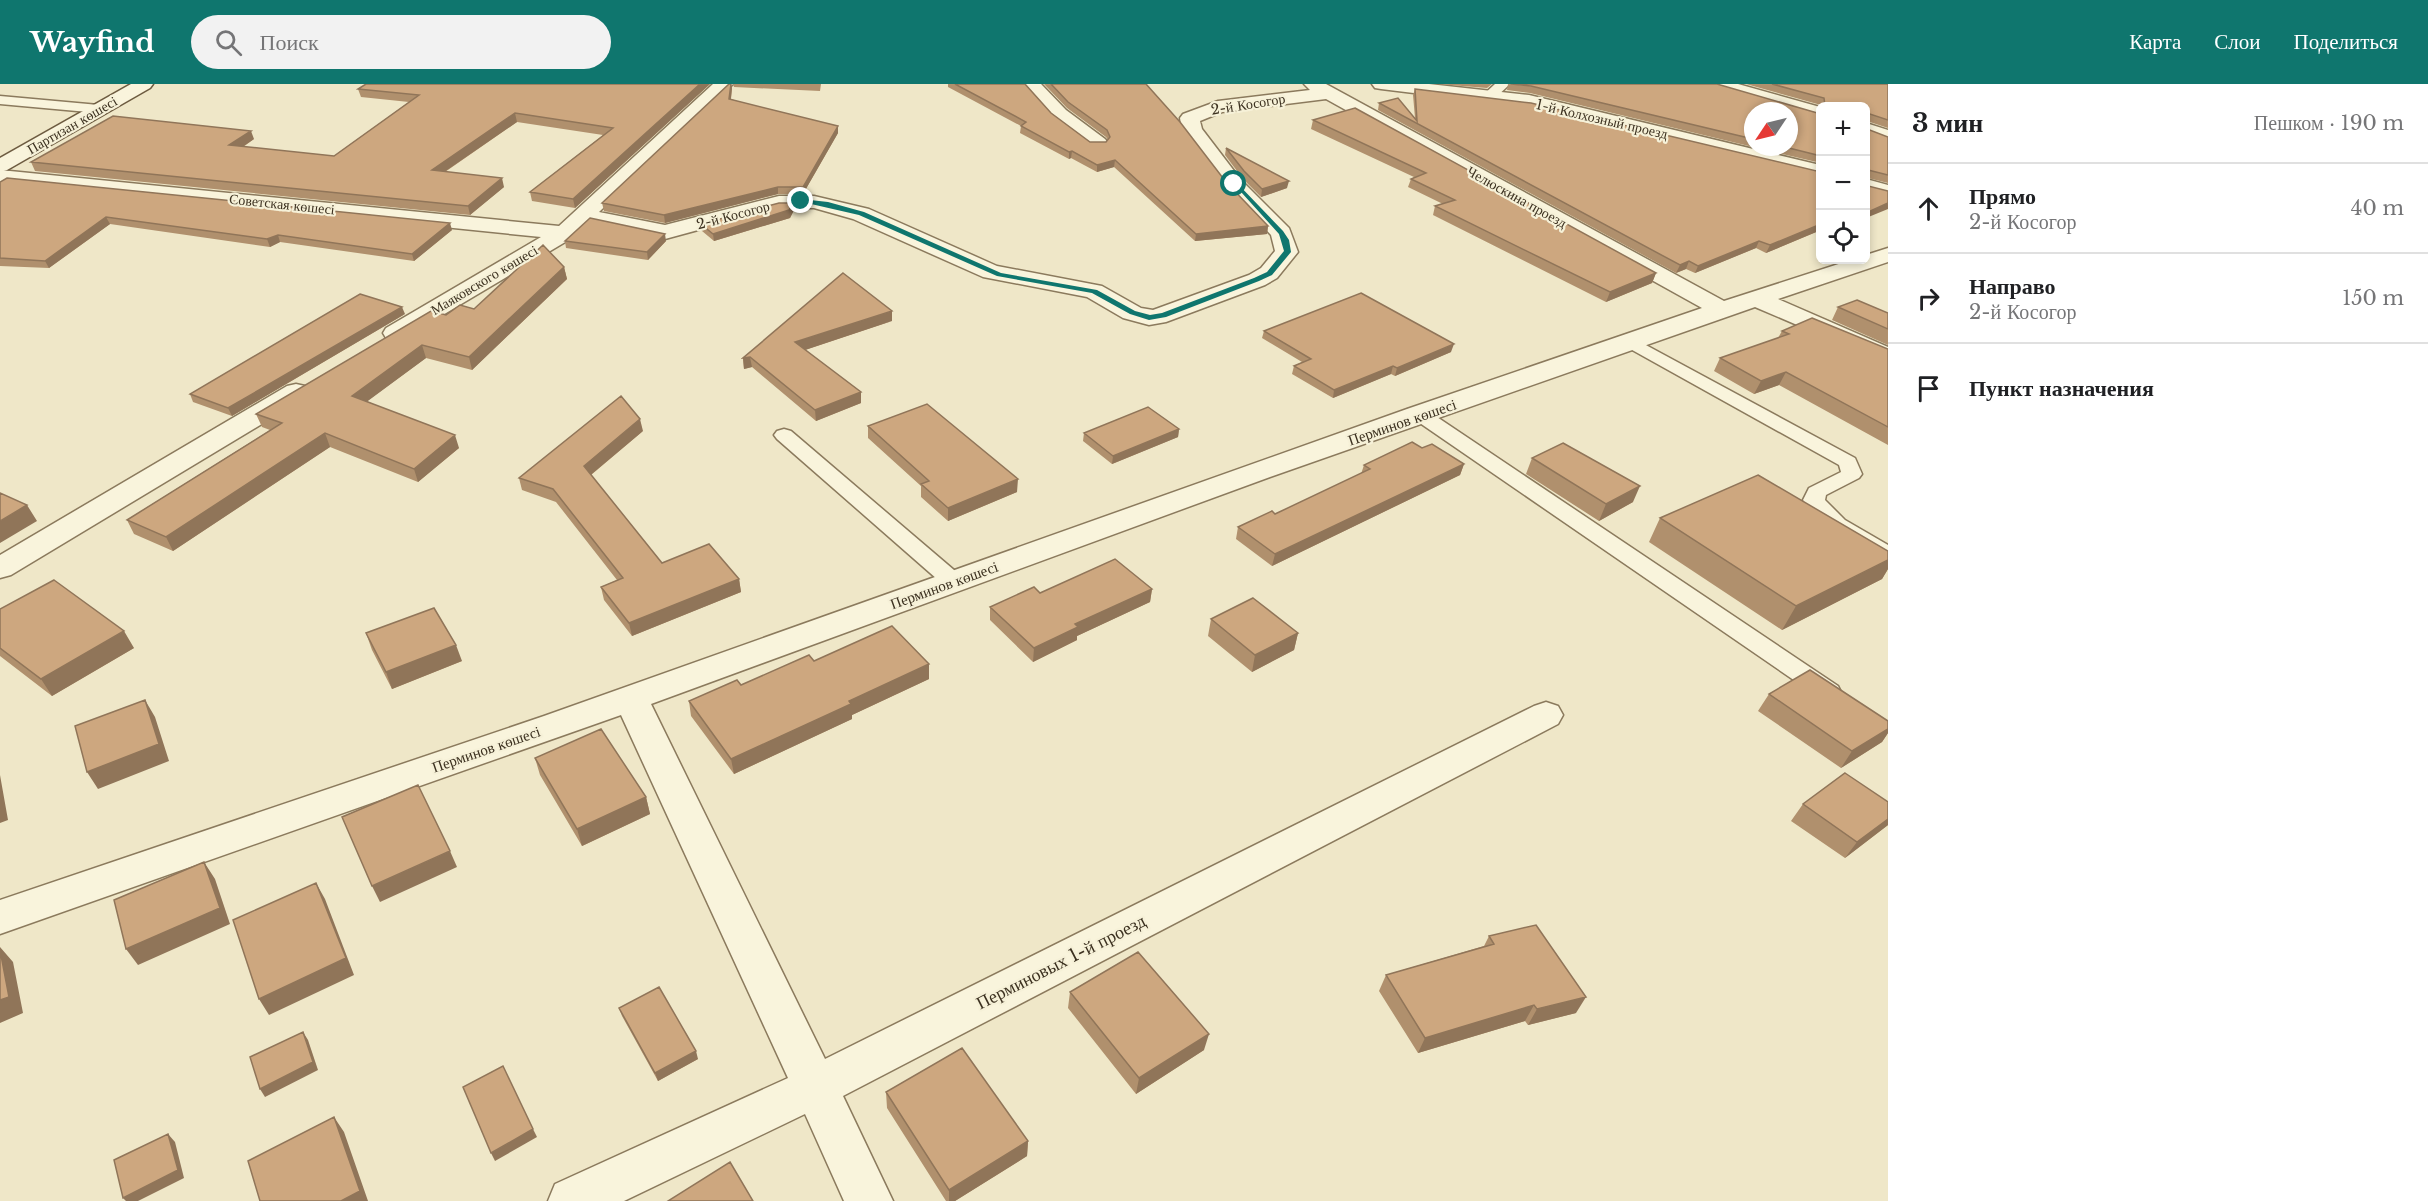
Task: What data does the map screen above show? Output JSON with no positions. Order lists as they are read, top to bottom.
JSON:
{
  "streets": {
    "street": [
      "2-й Косогор",
      "1-й Колхозный проезд",
      "Партизан көшесі",
      "Челюскина проезд",
      "Советская көшесі",
      "Маяковского көшесі",
      "Перминов көшесі",
      "Перминовых 1-й проезд"
    ]
  },
  "crossings": [
    ["2-й Косогор", "Челюскина проезд"],
    ["2-й Косогор", "Маяковского көшесі"],
    ["Челюскина проезд", "Перминов көшесі"],
    ["Советская көшесі", "Маяковского көшесі"]
  ],
  "north": "bottom left",
  "page": {
    "header": "Wayfind",
    "search": "Поиск",
    "nav": ["Карта", "Слои", "Поделиться"],
    "heading": ["3 мин", "Пешком · 190 m"],
    "map_buttons": ["+", "−"],
    "list": [
      ["Прямо", "2-й Косогор", "40 m"],
      ["Направо", "2-й Косогор", "150 m"],
      "Пункт назначения"
    ]
  }
}
